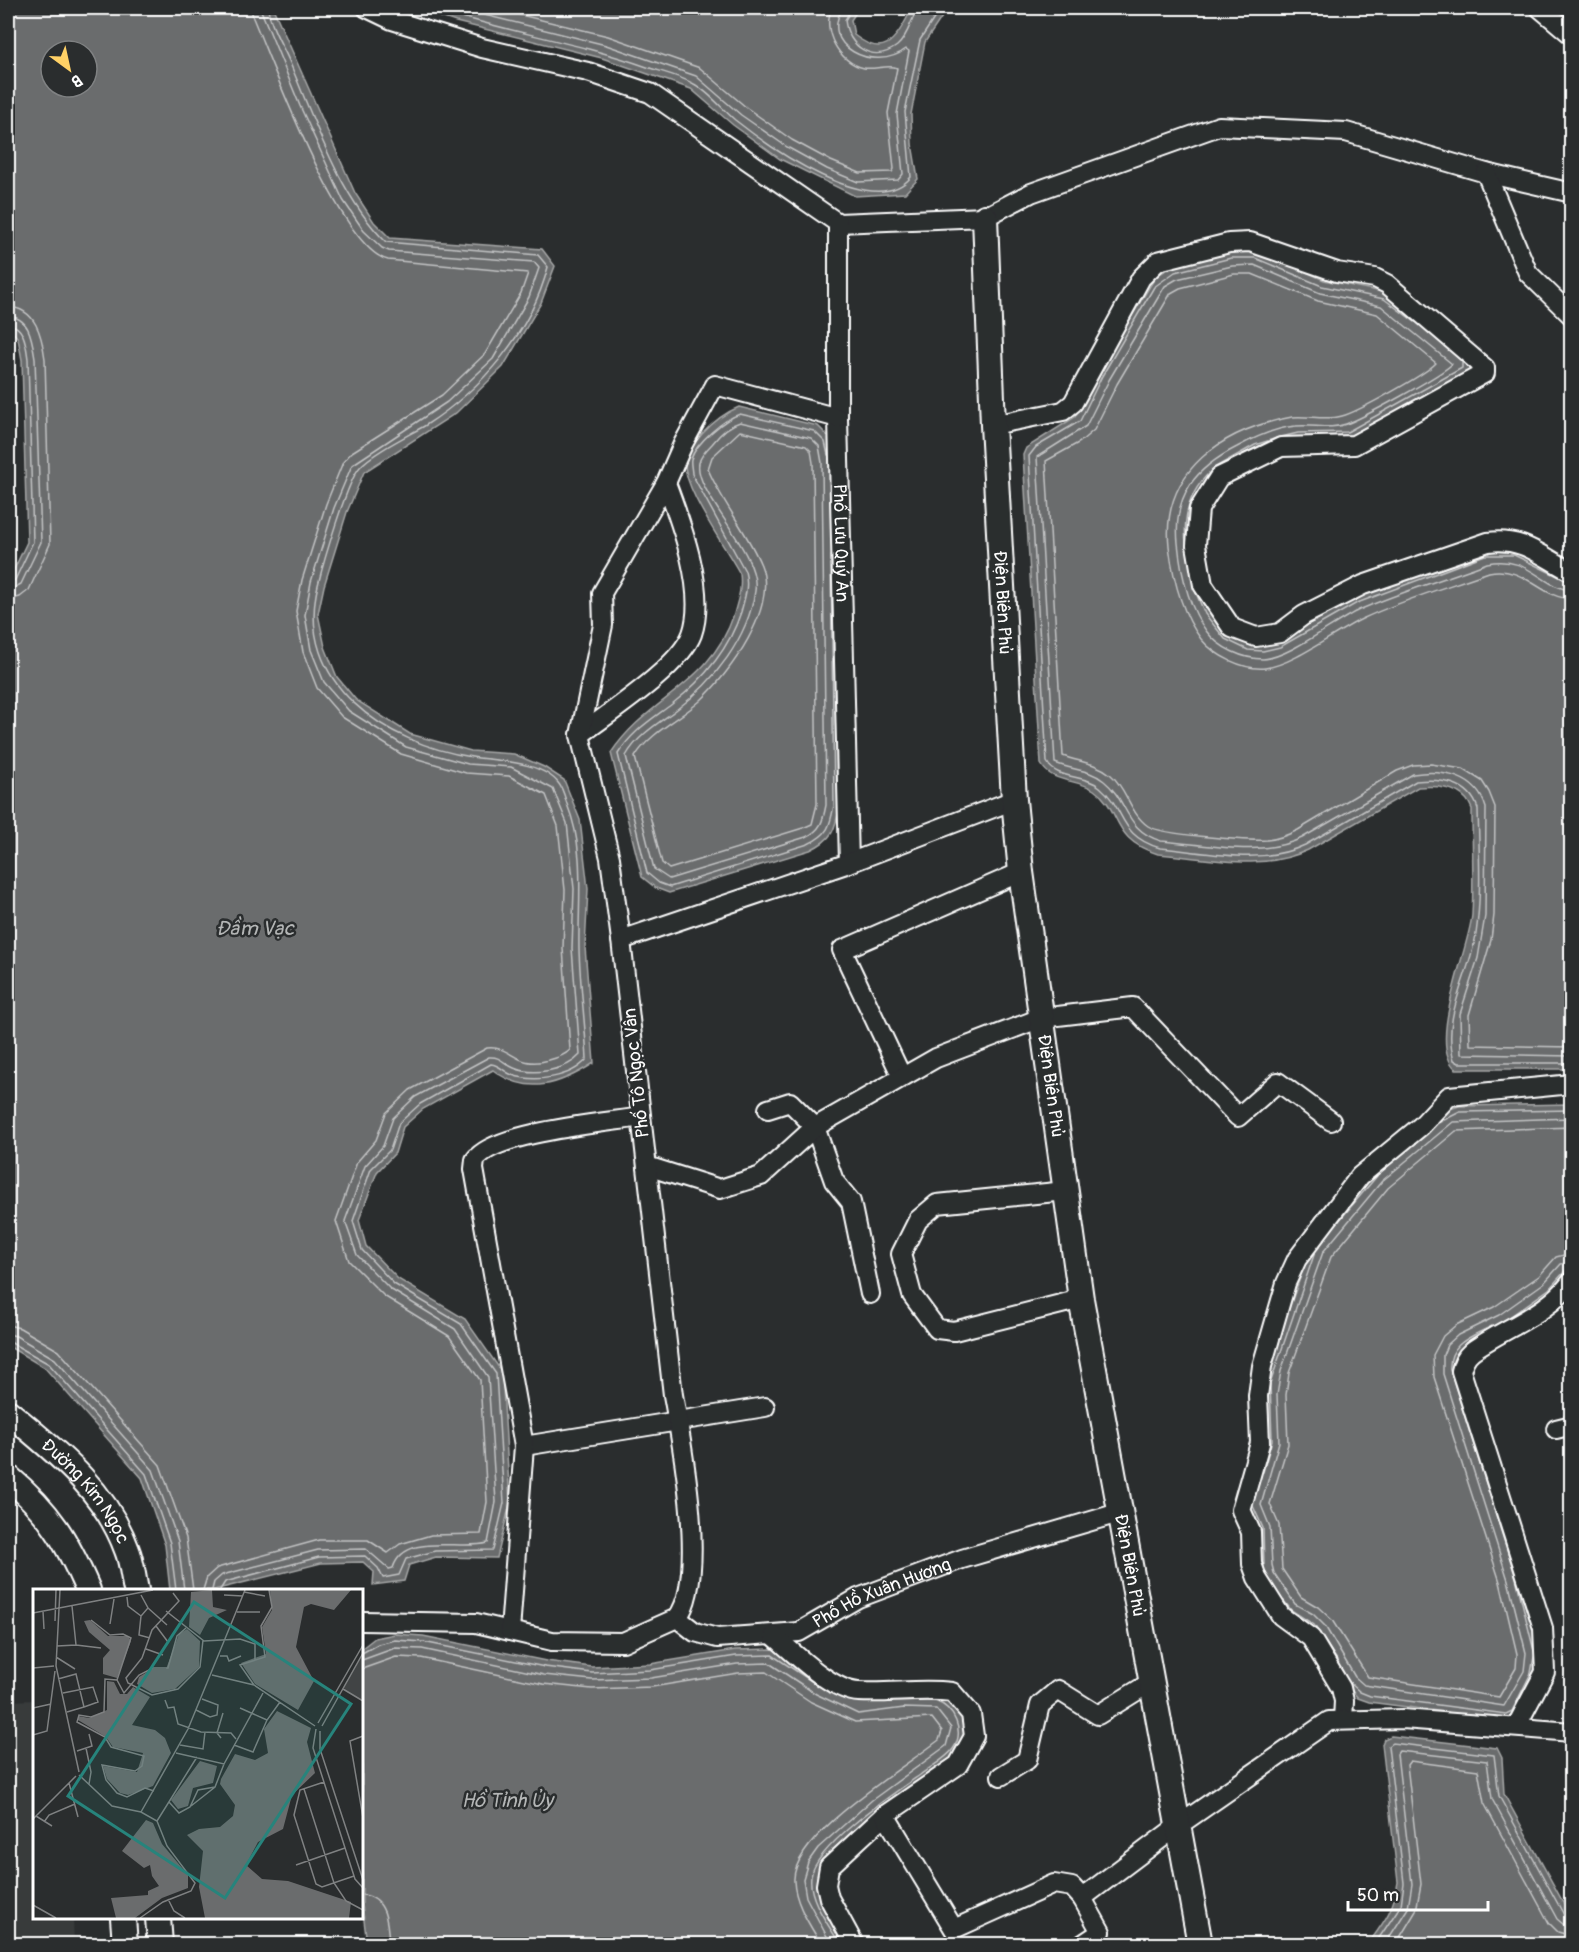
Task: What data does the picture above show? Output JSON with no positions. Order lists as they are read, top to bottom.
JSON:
{
  "streets": {
    "street": [
      "Phố Lưu Quý An",
      "Điện Biên Phủ",
      "Phố Tô Ngọc Vân",
      "Đường Kim Ngọc",
      "Phố Hồ Xuân Hương"
    ]
  },
  "crossings": [
    ["Điện Biên Phủ", "Phố Hồ Xuân Hương"],
    ["Phố Tô Ngọc Vân", "Phố Hồ Xuân Hương"]
  ],
  "water": ["Đầm Vạc", "Hồ Tỉnh Ủy"],
  "scale_bar": "50 m",
  "north": "bottom right"
}
